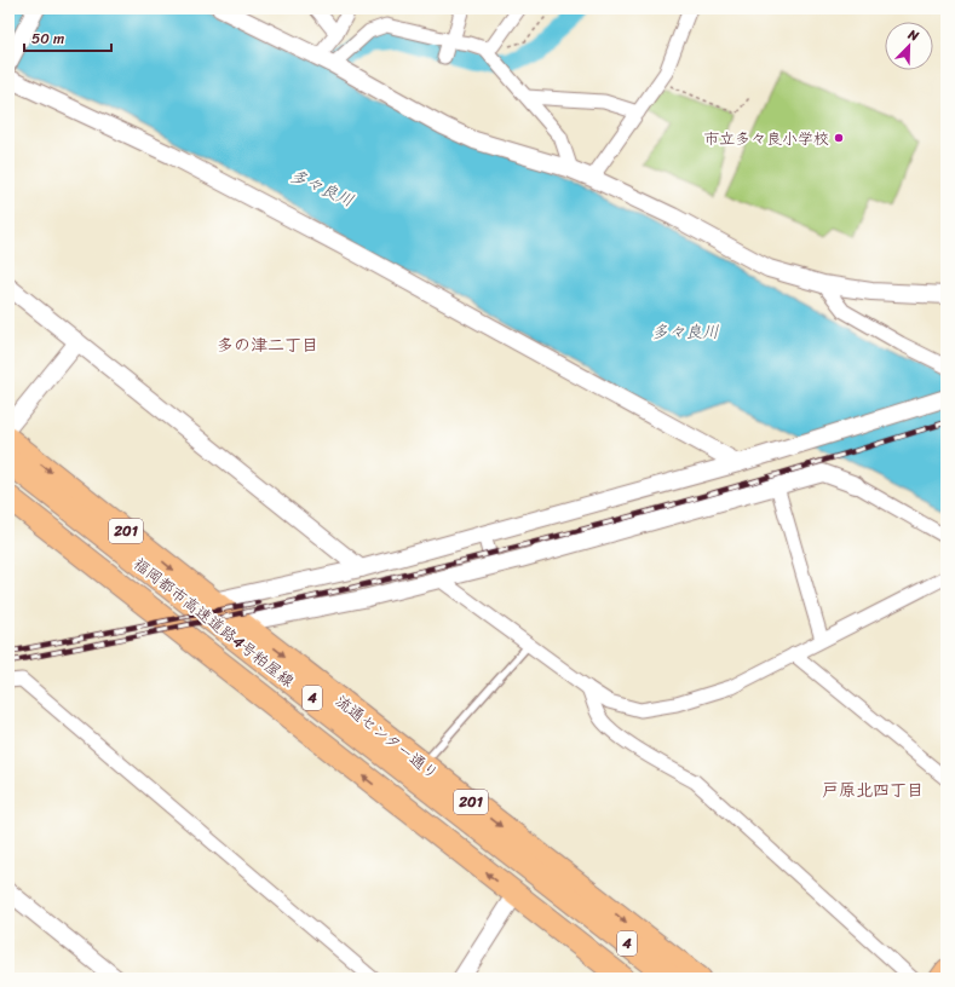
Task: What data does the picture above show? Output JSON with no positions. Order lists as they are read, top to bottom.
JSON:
{
  "streets": {
    "highway": [
      "201",
      "福岡都市高速道路4号粕屋線",
      "4",
      "流通センター通り"
    ]
  },
  "districts": ["多の津二丁目", "戸原北四丁目"],
  "water": ["多々良川"],
  "places": ["市立多々良小学校"],
  "scale_bar": "50 m",
  "north": "top right"
}
